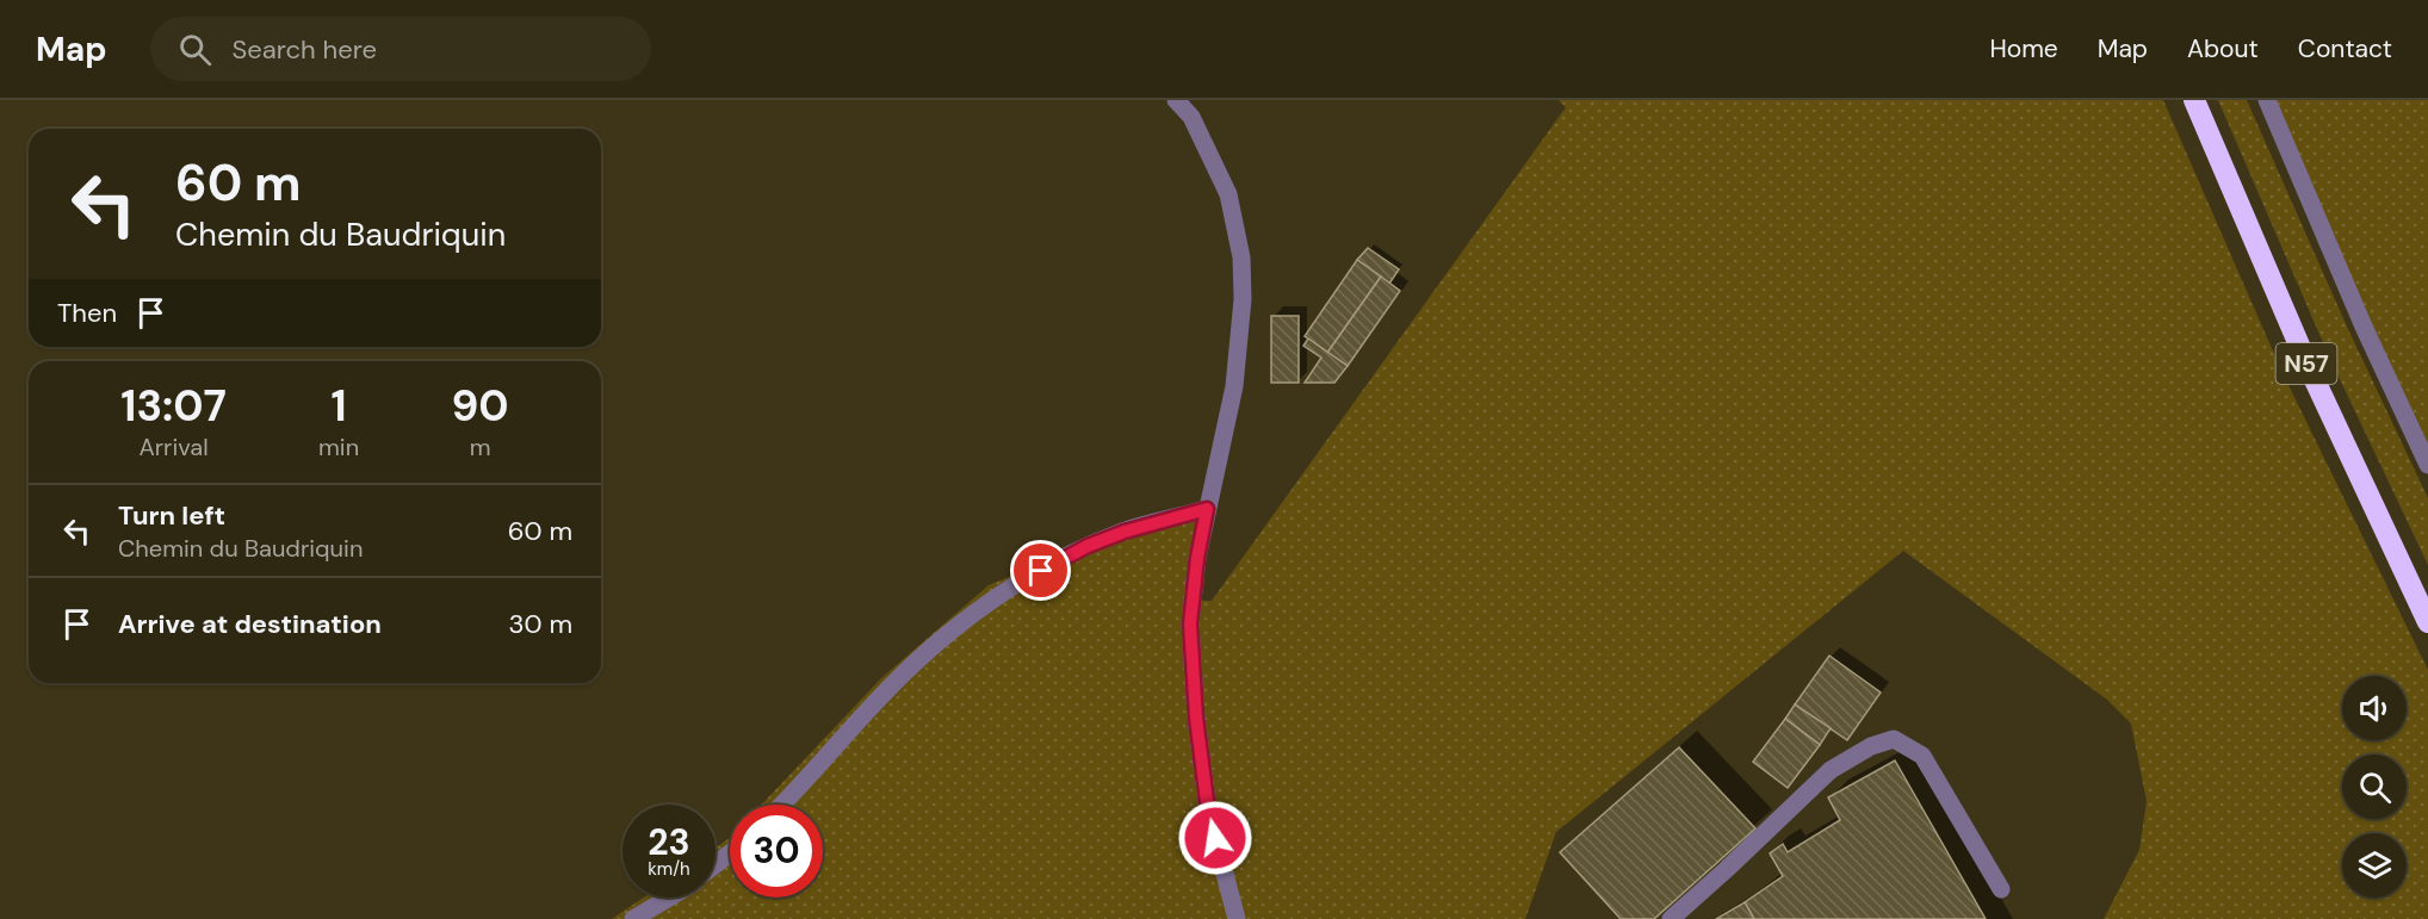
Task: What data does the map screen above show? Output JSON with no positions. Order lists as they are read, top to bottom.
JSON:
{
  "streets": {
    "highway": ["N57"]
  },
  "page": {
    "header": "Map",
    "search": "Search here",
    "nav": [
      "Home",
      "Map",
      "About",
      "Contact"
    ],
    "turn": ["60 m", "Chemin du Baudriquin"],
    "then": "Then",
    "eta": [
      "13:07",
      "Arrival",
      "1",
      "min",
      "90",
      "m"
    ],
    "list": [
      {
        "name": "Turn left",
        "note": "Chemin du Baudriquin",
        "value": "60 m"
      },
      {
        "name": "Arrive at destination",
        "value": "30 m"
      }
    ],
    "speed": "23 km/h",
    "limit": "30"
  }
}
